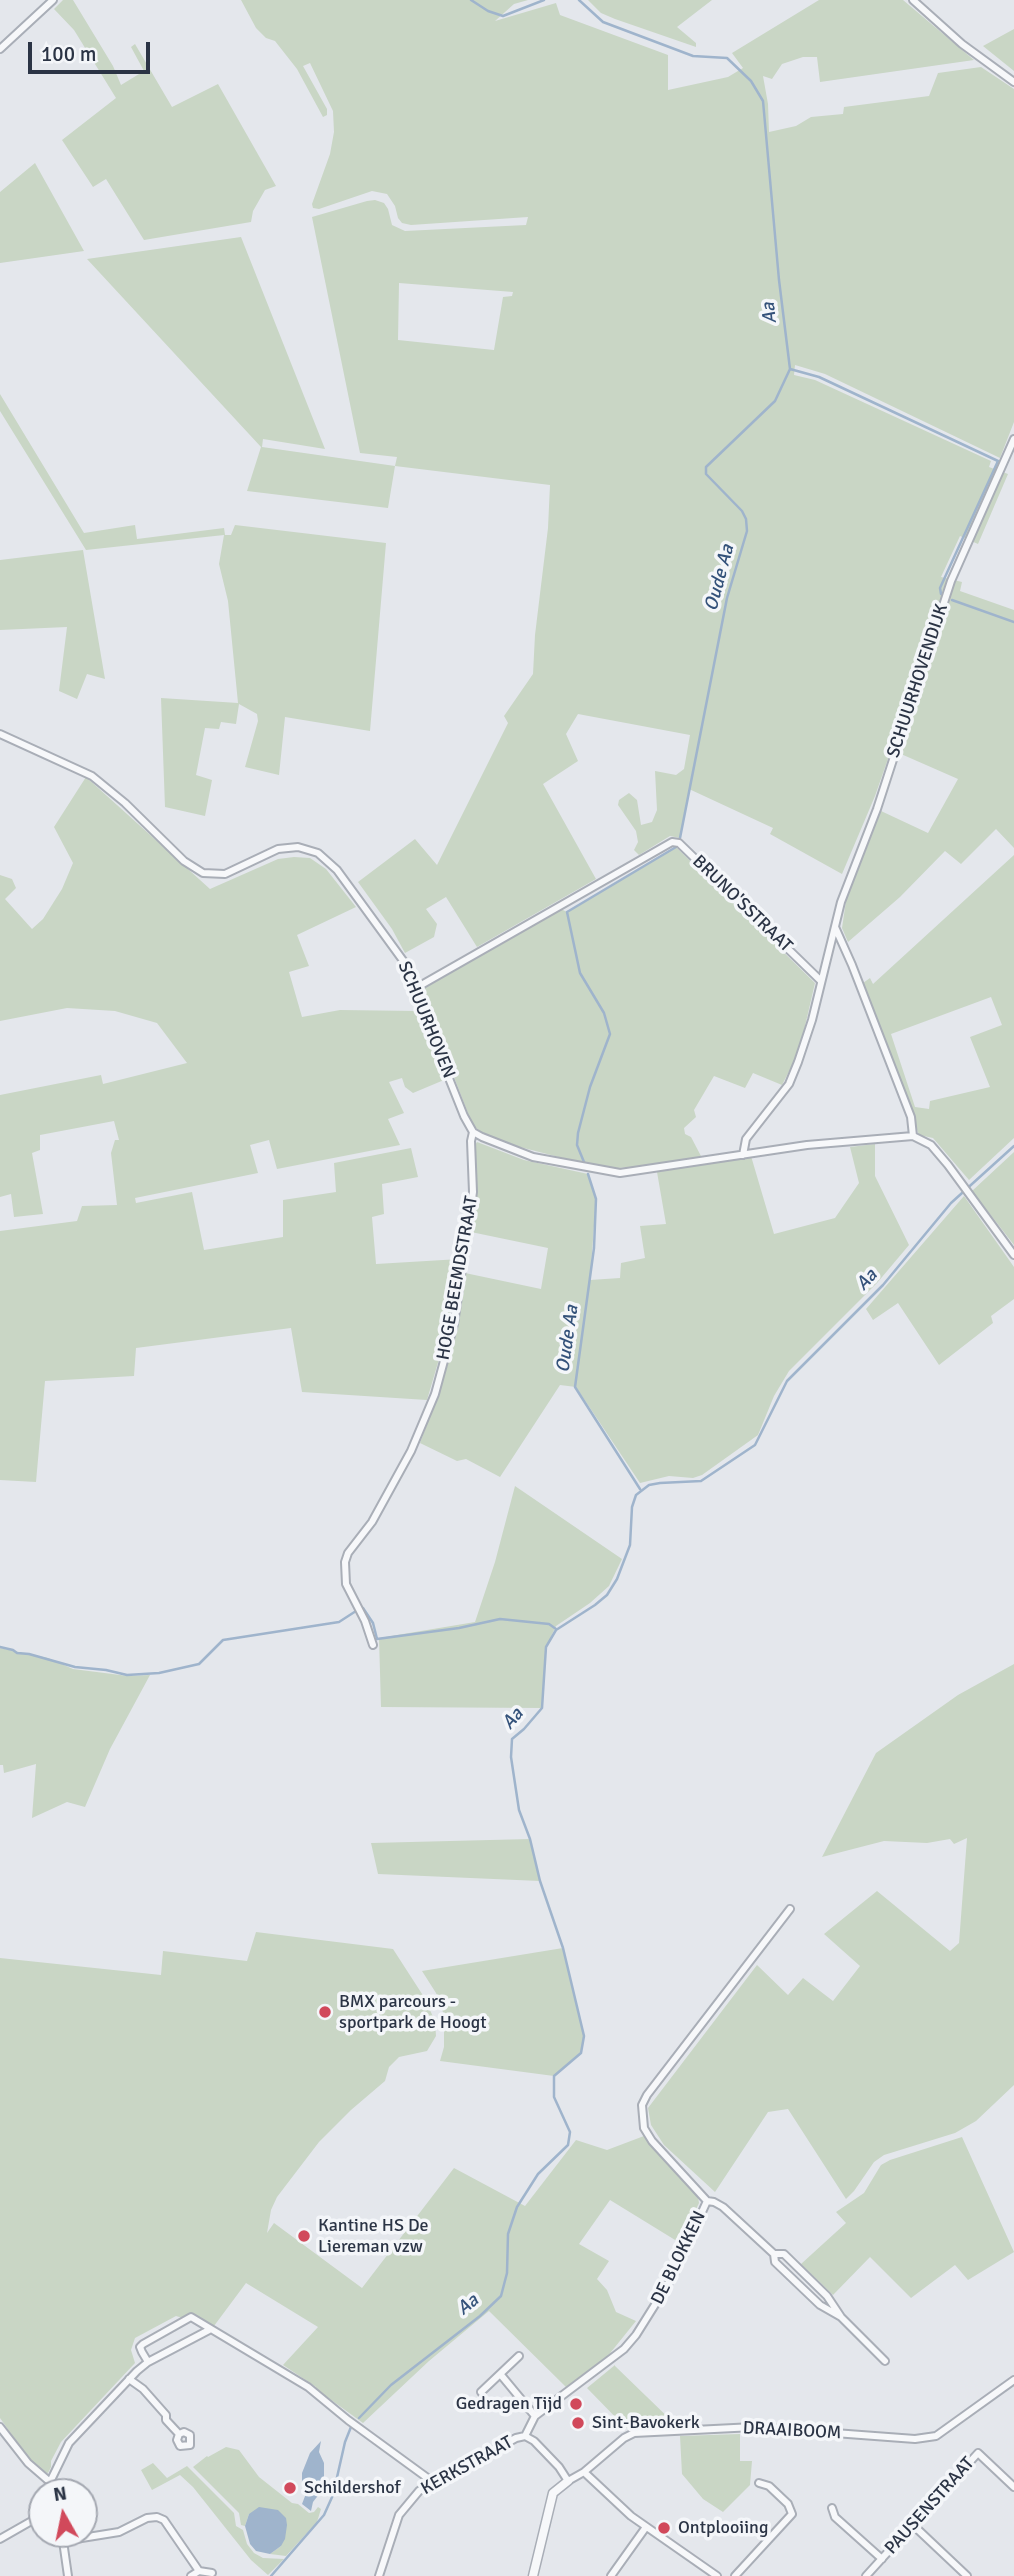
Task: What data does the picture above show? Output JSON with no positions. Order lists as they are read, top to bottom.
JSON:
{
  "streets": {
    "street": [
      "SCHUURHOVENDIJK",
      "BRUNO'SSTRAAT",
      "SCHUURHOVEN",
      "HOGE BEEMDSTRAAT",
      "DE BLOKKEN",
      "DRAAIBOOM",
      "KERKSTRAAT",
      "PAUSENSTRAAT"
    ]
  },
  "crossings": [
    ["SCHUURHOVENDIJK", "BRUNO'SSTRAAT"],
    ["BRUNO'SSTRAAT", "SCHUURHOVEN"],
    ["SCHUURHOVEN", "HOGE BEEMDSTRAAT"],
    ["DE BLOKKEN", "KERKSTRAAT"],
    ["DRAAIBOOM", "KERKSTRAAT"]
  ],
  "water": ["Aa", "Oude Aa"],
  "places": [
    "BMX parcours - sportpark de Hoogt",
    "Kantine HS De Liereman vzw",
    "Gedragen Tijd",
    "Sint-Bavokerk",
    "Schildershof",
    "Ontplooiing"
  ],
  "scale_bar": "100 m",
  "north": "top"
}
